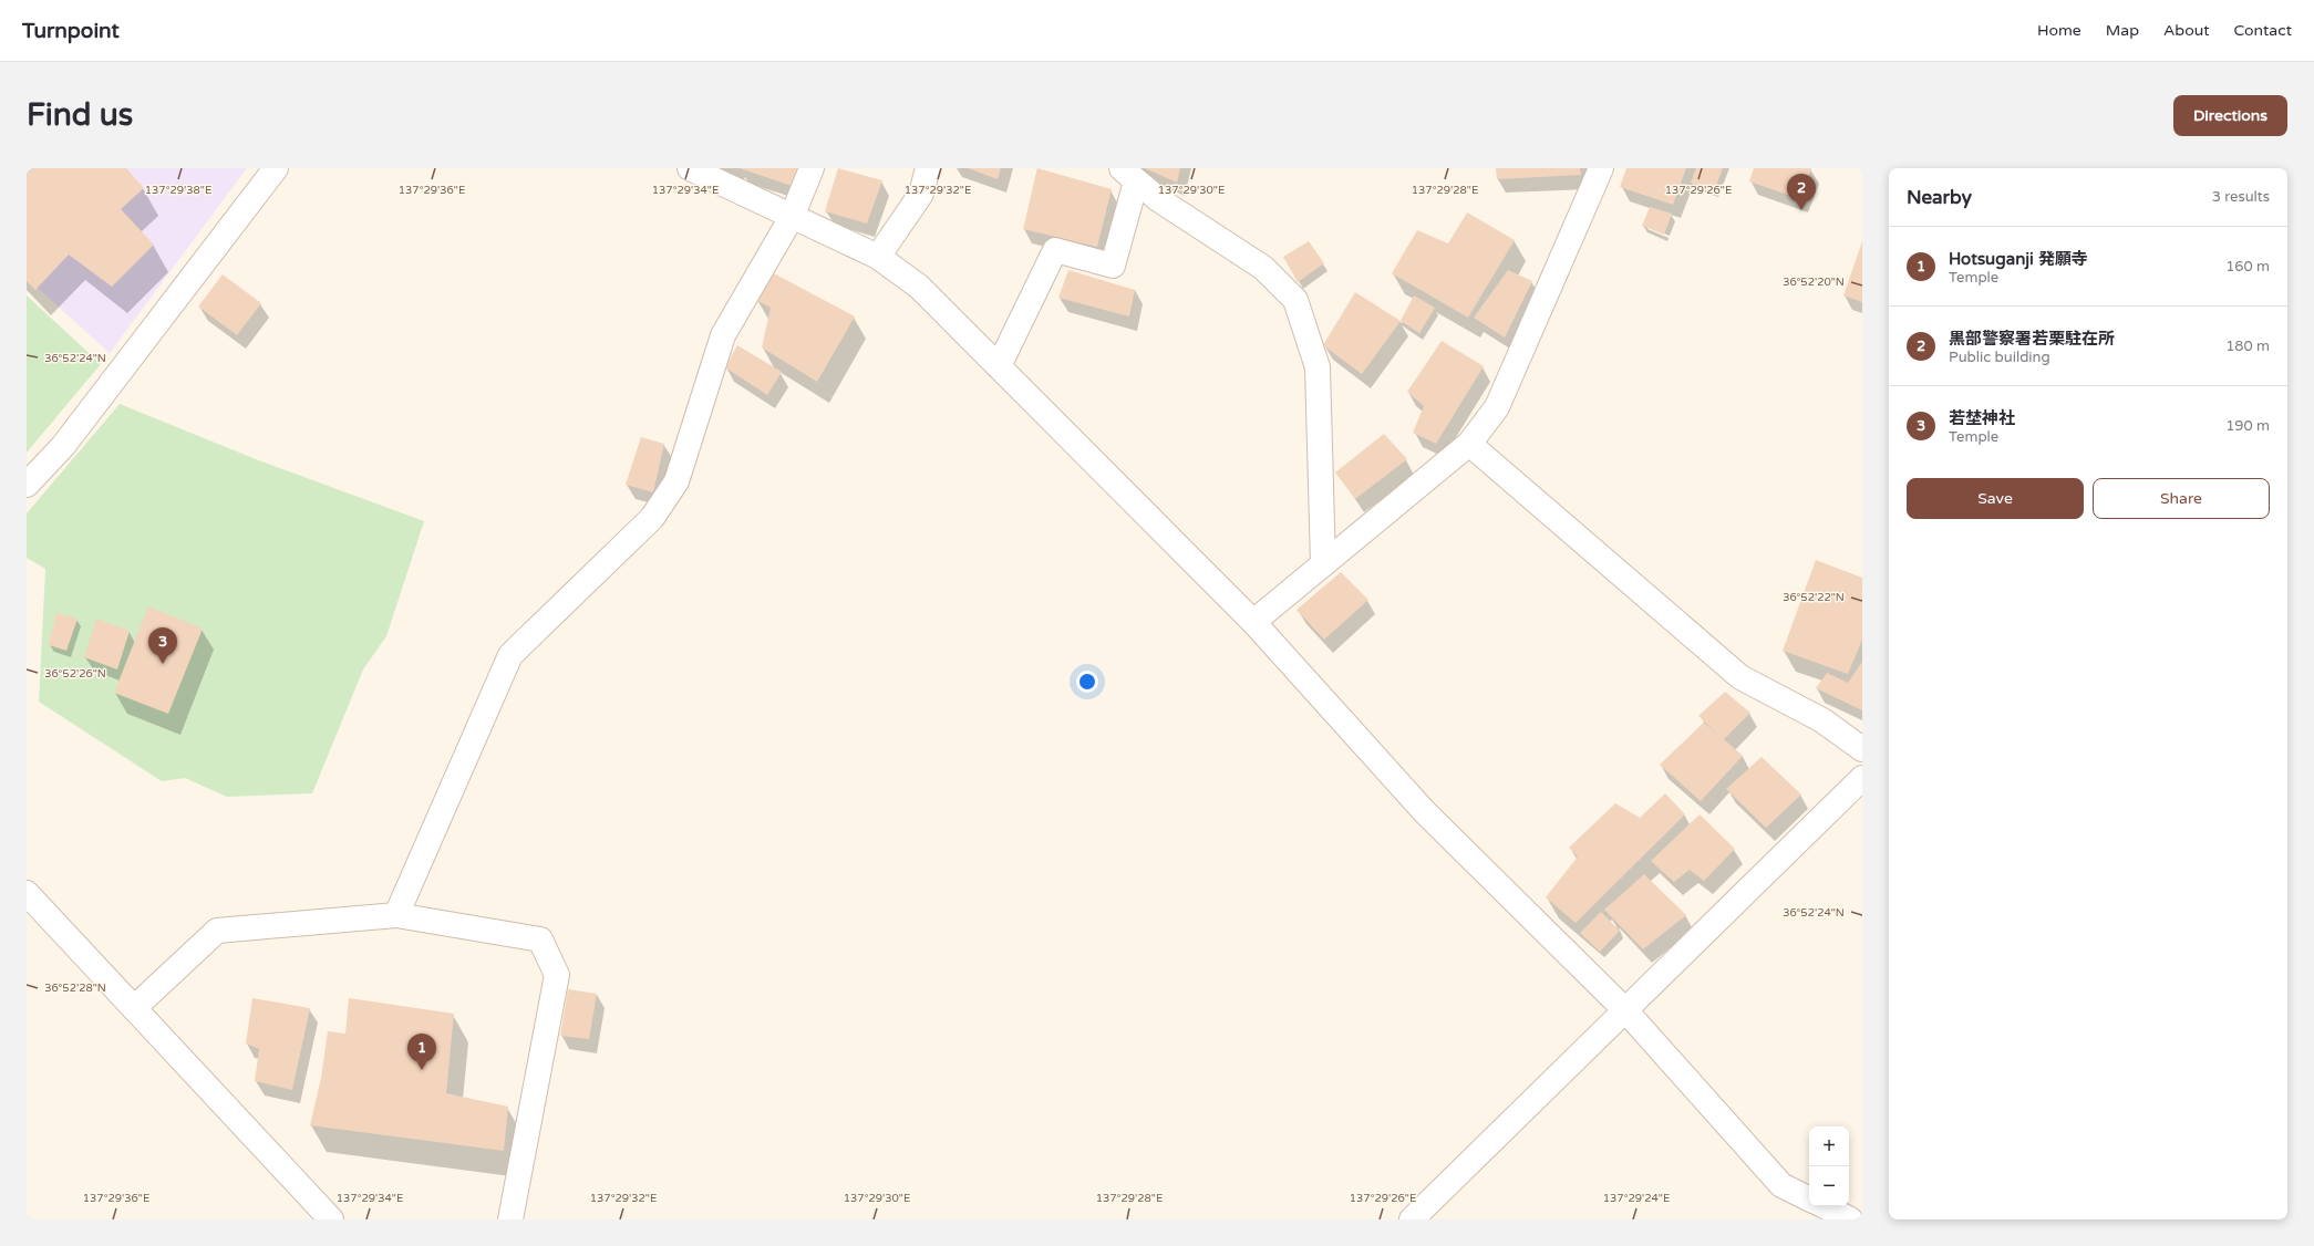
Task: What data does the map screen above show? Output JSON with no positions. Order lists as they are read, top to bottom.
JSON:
{
  "page": {
    "header": "Turnpoint",
    "nav": [
      "Home",
      "Map",
      "About",
      "Contact"
    ],
    "buttons": [
      "Directions",
      ["Save", "Share"]
    ],
    "title": "Find us",
    "heading": ["Nearby", "3 results"],
    "pins": ["2", "3", "1"],
    "list": [
      {
        "mark": "1",
        "name": "Hotsuganji 発願寺",
        "note": "Temple",
        "value": "160 m"
      },
      {
        "mark": "2",
        "name": "黒部警察署若栗駐在所",
        "note": "Public building",
        "value": "180 m"
      },
      {
        "mark": "3",
        "name": "若埜神社",
        "note": "Temple",
        "value": "190 m"
      }
    ],
    "map_buttons": ["+", "−"]
  },
  "coordinates": [
    "137°29'38\"E",
    "137°29'36\"E",
    "137°29'34\"E",
    "137°29'32\"E",
    "137°29'30\"E",
    "137°29'28\"E",
    "137°29'26\"E",
    "36°52'20\"N",
    "36°52'24\"N",
    "36°52'22\"N",
    "36°52'26\"N",
    "36°52'28\"N",
    "137°29'24\"E"
  ]
}
